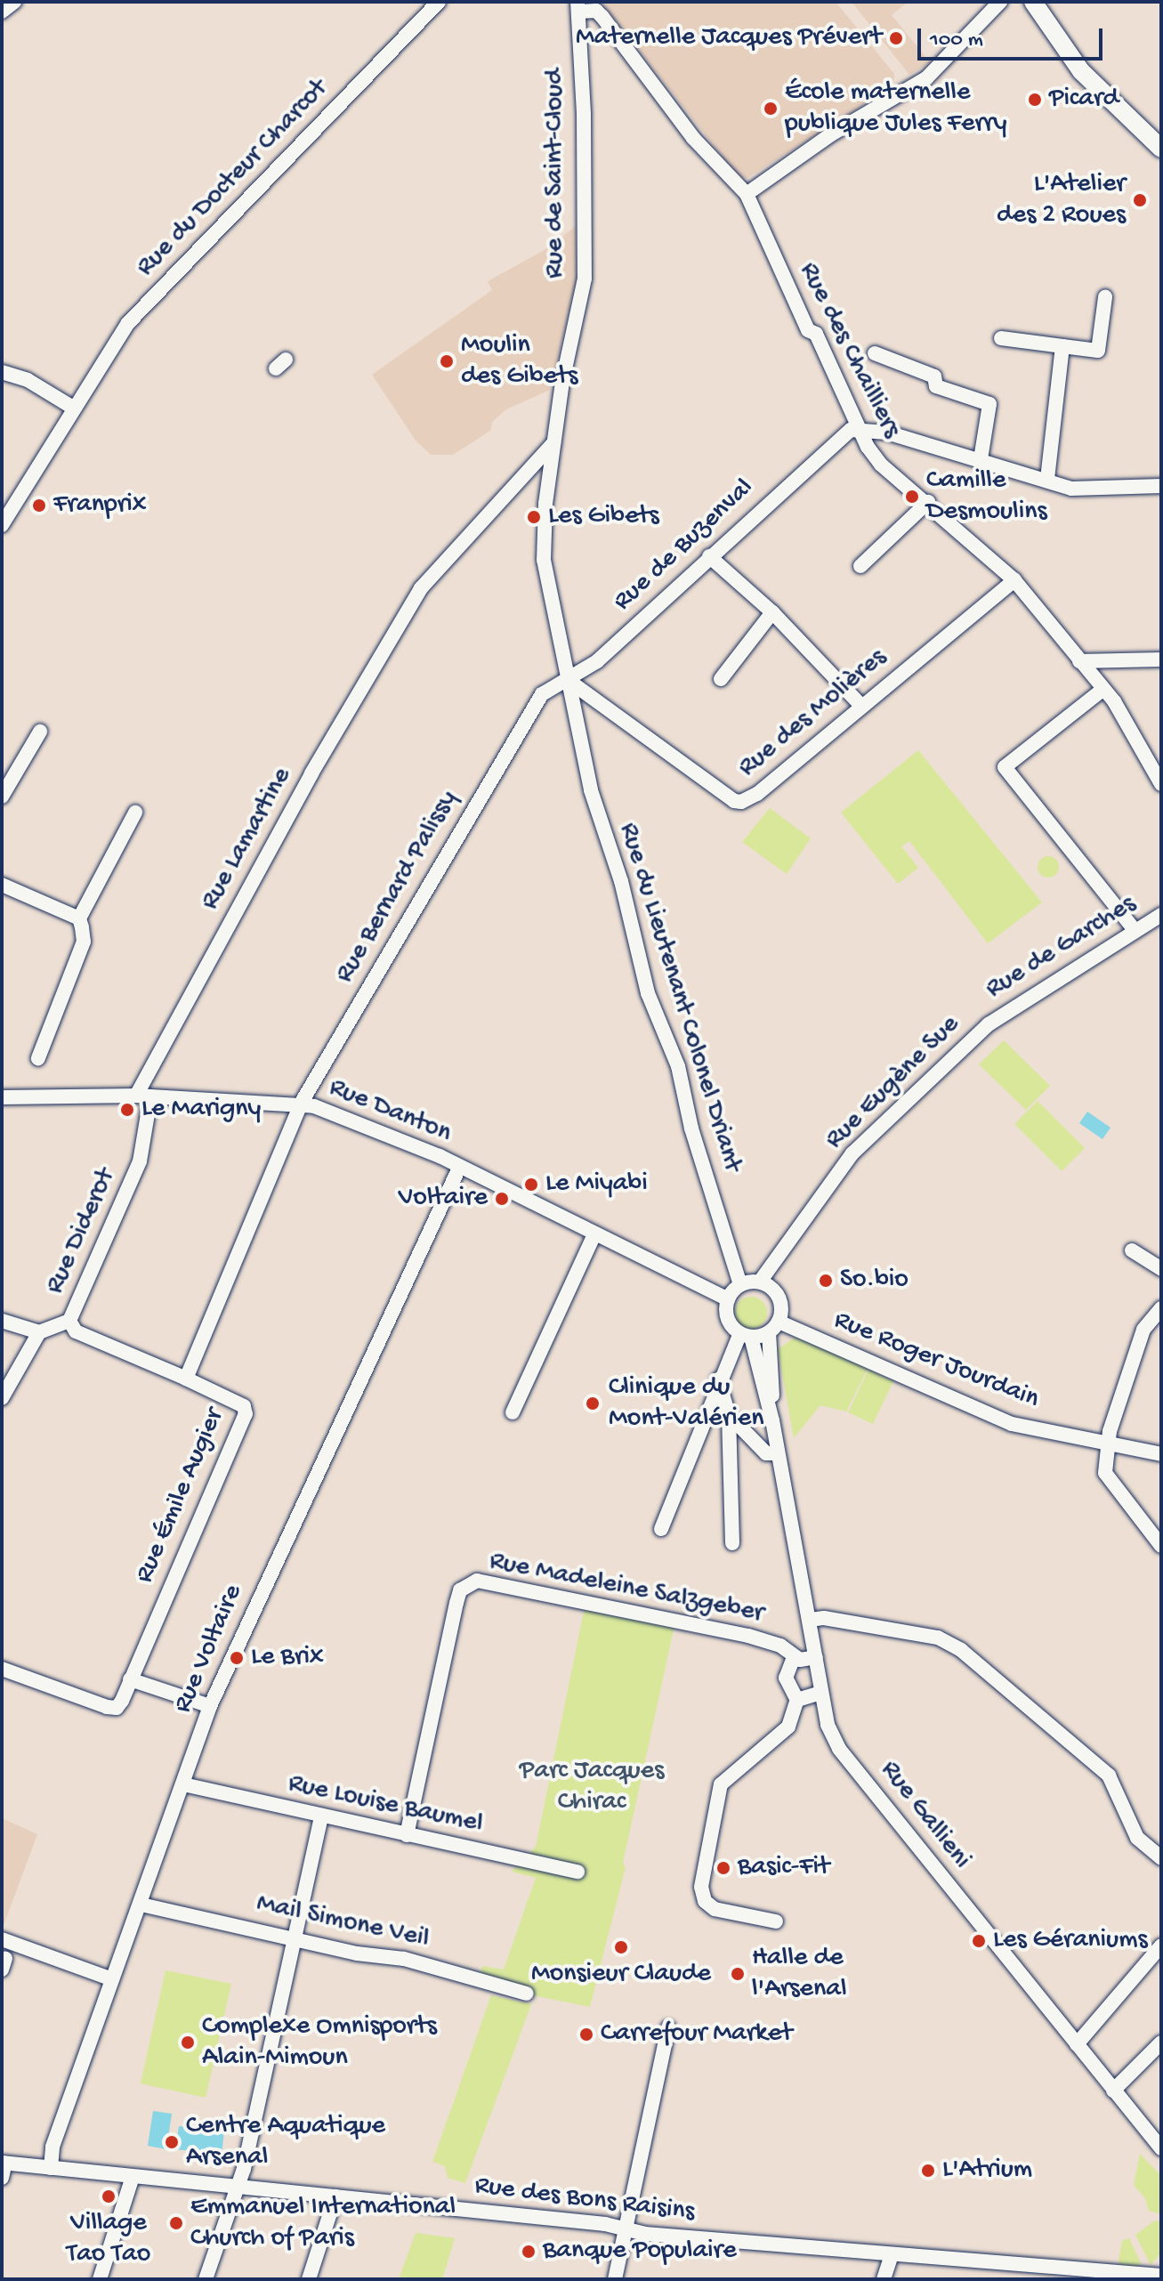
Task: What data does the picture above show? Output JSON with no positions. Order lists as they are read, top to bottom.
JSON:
{
  "streets": {
    "street": [
      "Rue de Saint-Cloud",
      "Rue du Docteur Charcot",
      "Rue des Chailliers",
      "Rue de Buzenval",
      "Rue des Molières",
      "Rue Lamartine",
      "Rue Bernard Palissy",
      "Rue de Garches",
      "Rue du Lieutenant Colonel Driant",
      "Rue Eugène Sue",
      "Rue Danton",
      "Rue Diderot",
      "Rue Roger Jourdain",
      "Rue Émile Augier",
      "Rue Madeleine Salzgeber",
      "Rue Voltaire",
      "Rue Louise Baumel",
      "Rue Gallieni",
      "Mail Simone Veil",
      "Rue des Bons Raisins"
    ]
  },
  "crossings": [
    ["Rue de Saint-Cloud", "Rue des Chailliers"],
    ["Rue de Saint-Cloud", "Rue de Buzenval"],
    ["Rue de Saint-Cloud", "Rue des Molières"],
    ["Rue de Saint-Cloud", "Rue Lamartine"],
    ["Rue de Saint-Cloud", "Rue du Lieutenant Colonel Driant"],
    ["Rue des Chailliers", "Rue de Buzenval"],
    ["Rue des Chailliers", "Rue des Molières"],
    ["Rue de Buzenval", "Rue des Molières"],
    ["Rue de Buzenval", "Rue Bernard Palissy"],
    ["Rue Lamartine", "Rue Danton"],
    ["Rue Lamartine", "Rue Diderot"],
    ["Rue Bernard Palissy", "Rue Danton"],
    ["Rue Bernard Palissy", "Rue Émile Augier"],
    ["Rue de Garches", "Rue Eugène Sue"],
    ["Rue du Lieutenant Colonel Driant", "Rue Eugène Sue"],
    ["Rue du Lieutenant Colonel Driant", "Rue Danton"],
    ["Rue du Lieutenant Colonel Driant", "Rue Roger Jourdain"],
    ["Rue du Lieutenant Colonel Driant", "Rue Gallieni"],
    ["Rue Eugène Sue", "Rue Danton"],
    ["Rue Eugène Sue", "Rue Roger Jourdain"],
    ["Rue Eugène Sue", "Rue Gallieni"],
    ["Rue Danton", "Rue Diderot"],
    ["Rue Danton", "Rue Roger Jourdain"],
    ["Rue Danton", "Rue Émile Augier"],
    ["Rue Danton", "Rue Voltaire"],
    ["Rue Danton", "Rue Gallieni"],
    ["Rue Roger Jourdain", "Rue Gallieni"],
    ["Rue Madeleine Salzgeber", "Rue Louise Baumel"],
    ["Rue Madeleine Salzgeber", "Rue Gallieni"],
    ["Rue Voltaire", "Rue Louise Baumel"],
    ["Rue Voltaire", "Rue des Bons Raisins"]
  ],
  "parks": ["Parc Jacques Chirac"],
  "places": [
    "Maternelle Jacques Prévert",
    "Picard",
    "École maternelle publique Jules Ferry",
    "L'Atelier des 2 Roues",
    "Moulin des Gibets",
    "Camille Desmoulins",
    "Franprix",
    "Les Gibets",
    "Le Marigny",
    "Le Miyabi",
    "Voltaire",
    "So.bio",
    "Clinique du Mont-Valérien",
    "Le Brix",
    "Basic-Fit",
    "Les Géraniums",
    "Monsieur Claude",
    "Halle de l'Arsenal",
    "Carrefour Market",
    "Complexe Omnisports Alain-Mimoun",
    "Centre Aquatique Arsenal",
    "L'Atrium",
    "Village Tao Tao",
    "Emmanuel International Church of Paris",
    "Banque Populaire"
  ],
  "scale_bar": "100 m"
}
